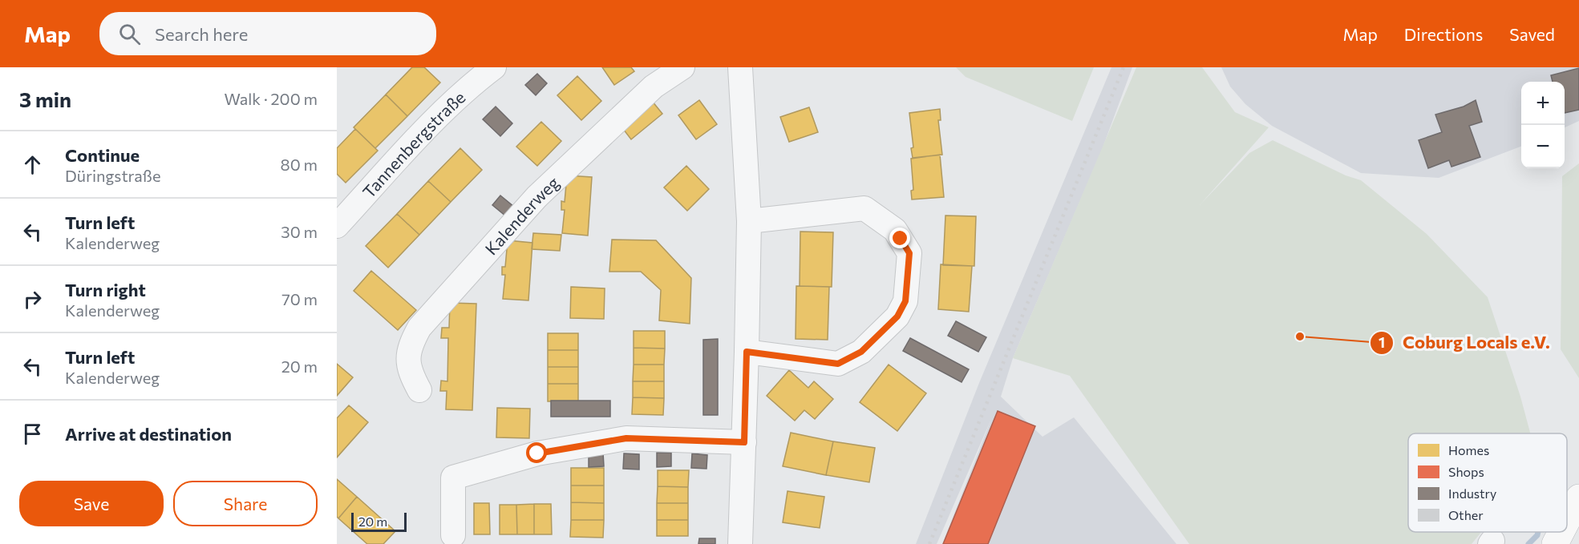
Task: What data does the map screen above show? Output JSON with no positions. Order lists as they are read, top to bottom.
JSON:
{
  "streets": {
    "street": ["Tannenbergstraße", "Kalenderweg"]
  },
  "places": ["Coburg Locals e.V."],
  "legend": [
    "Homes",
    "Shops",
    "Industry",
    "Other"
  ],
  "scale_bar": "20 m",
  "page": {
    "header": "Map",
    "search": "Search here",
    "nav": ["Map", "Directions", "Saved"],
    "heading": ["3 min", "Walk · 200 m"],
    "map_buttons": ["+", "−"],
    "list": [
      ["Continue", "Düringstraße", "80 m"],
      ["Turn left", "Kalenderweg", "30 m"],
      ["Turn right", "Kalenderweg", "70 m"],
      ["Turn left", "Kalenderweg", "20 m"],
      "Arrive at destination"
    ],
    "buttons": ["Save", "Share"],
    "scale": "20 m"
  }
}
